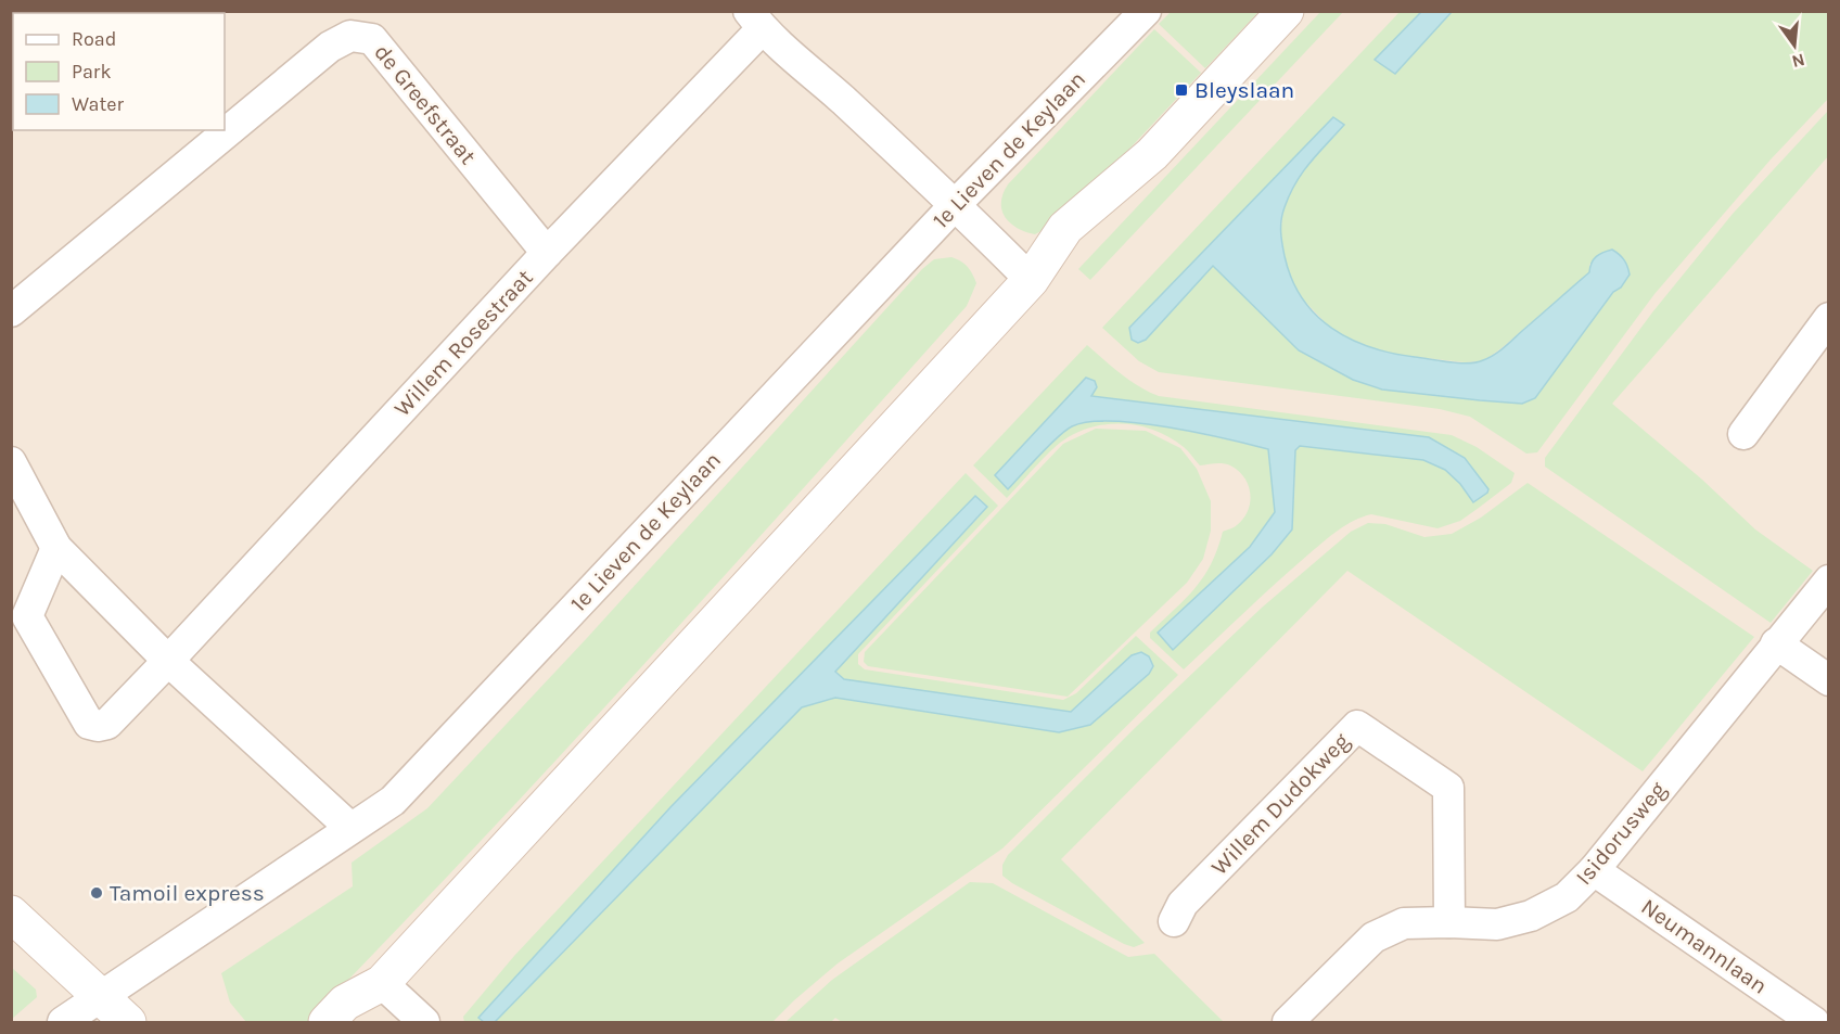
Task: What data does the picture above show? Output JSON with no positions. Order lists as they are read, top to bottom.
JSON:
{
  "streets": {
    "street": [
      "de Greefstraat",
      "1e Lieven de Keylaan",
      "Willem Rosestraat",
      "Willem Dudokweg",
      "Isidorusweg",
      "Neumannlaan"
    ]
  },
  "crossings": [
    ["de Greefstraat", "Willem Rosestraat"],
    ["Willem Dudokweg", "Isidorusweg"],
    ["Isidorusweg", "Neumannlaan"]
  ],
  "places": {
    "transit": ["Bleyslaan"],
    "other": ["Tamoil express"]
  },
  "legend": ["Road", "Park", "Water"],
  "north": "bottom"
}
